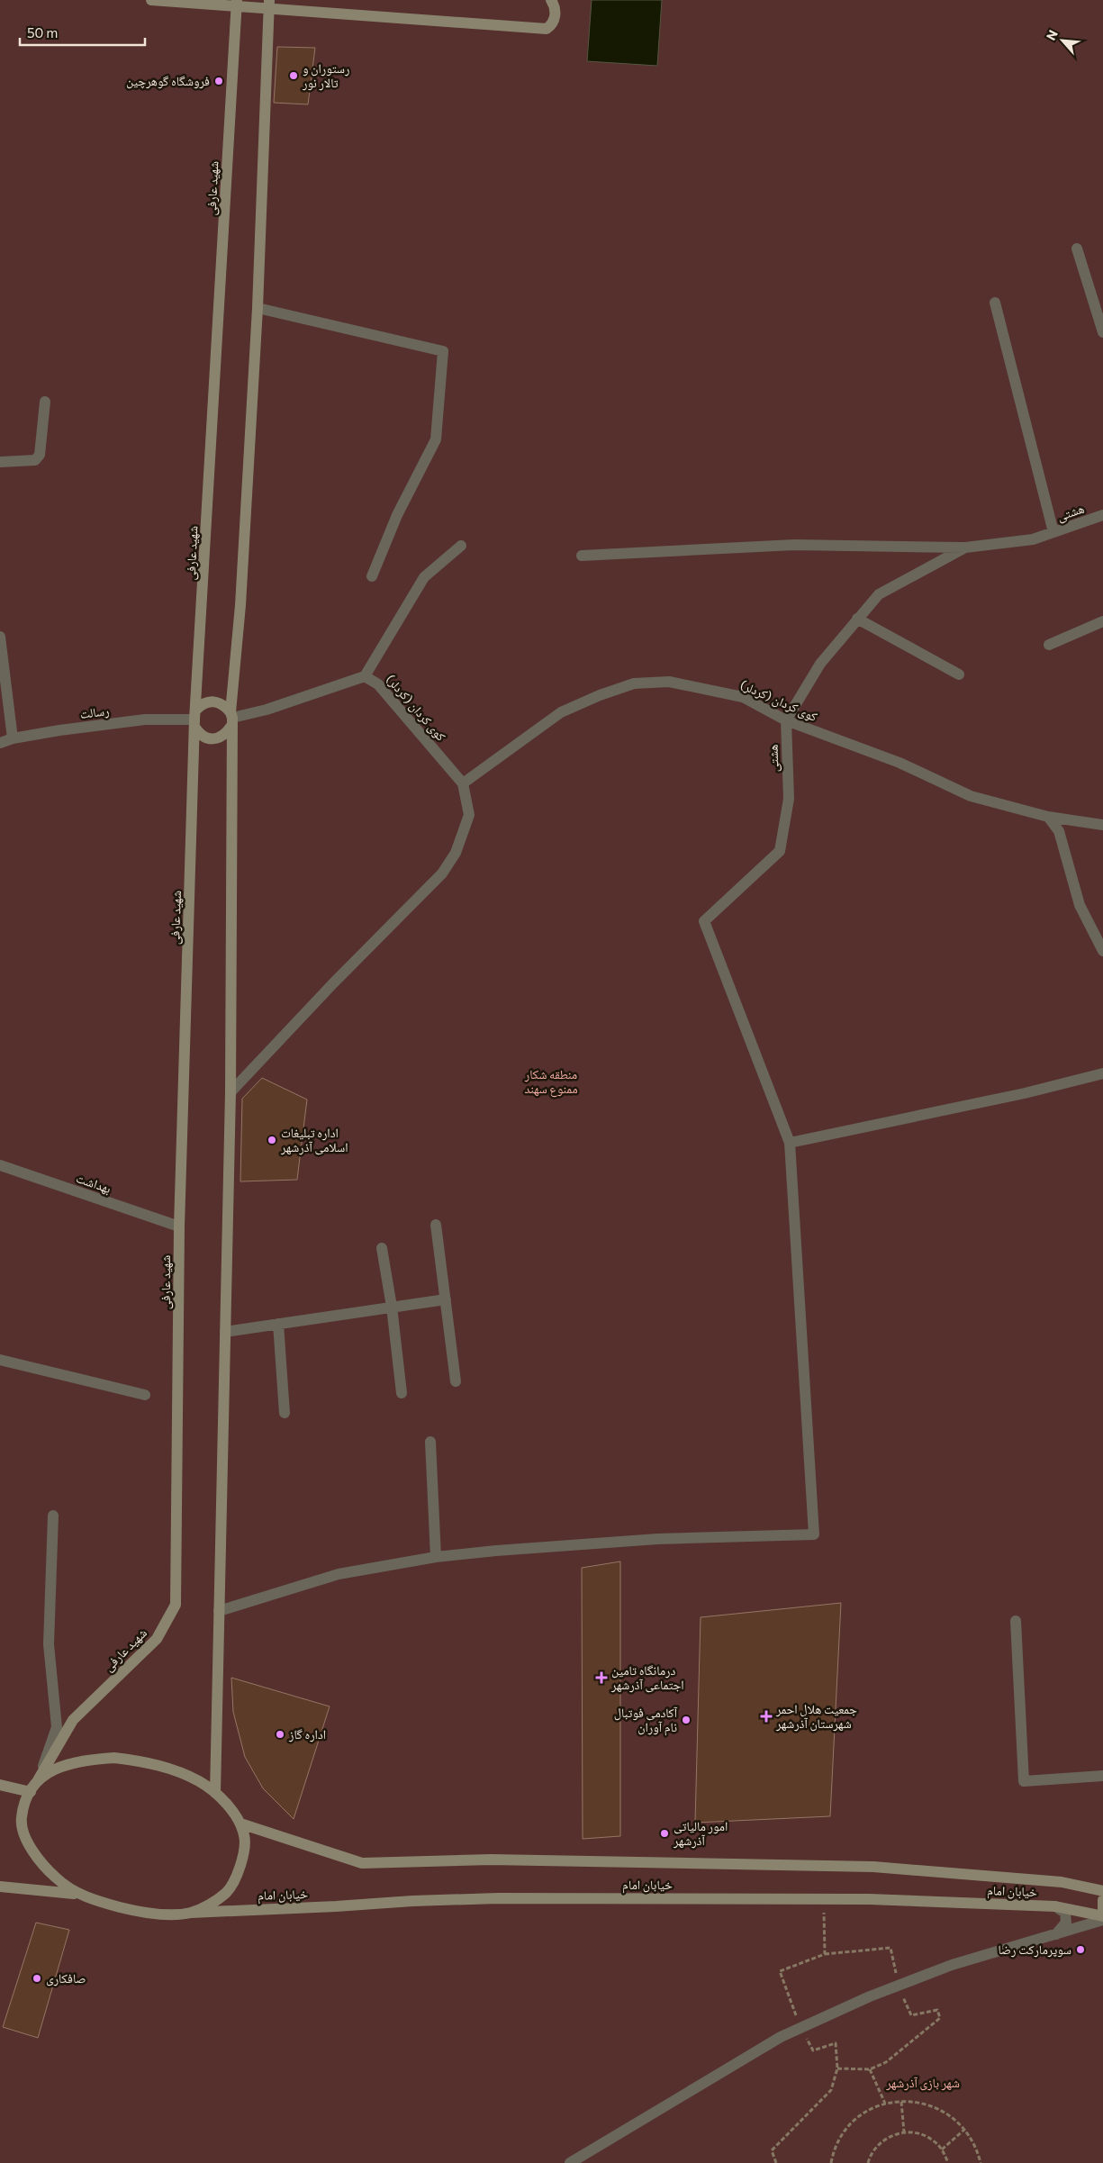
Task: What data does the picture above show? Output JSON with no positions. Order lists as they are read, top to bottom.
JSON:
{
  "streets": {
    "street": [
      "شهید عارفی",
      "هشتی",
      "کوی کردان (کردلر)",
      "رسالت",
      "بهداشت",
      "خیابان امام"
    ]
  },
  "crossings": [
    ["شهید عارفی", "رسالت"],
    ["شهید عارفی", "بهداشت"],
    ["شهید عارفی", "خیابان امام"],
    ["هشتی", "کوی کردان (کردلر)"]
  ],
  "parks": ["منطقه شکار ممنوع سهند", "شهر بازی آذرشهر"],
  "places": {
    "other": [
      "رستوران و تالار نور",
      "فروشگاه گوهرچین",
      "اداره تبلیغات اسلامی آذرشهر",
      "آکادمی فوتبال نام آوران",
      "اداره گاز",
      "امور مالیاتی آذرشهر",
      "سوپرمارکت رضا",
      "صافکاری"
    ],
    "health": ["درمانگاه تامین اجتماعی آذرشهر", "جمعیت هلال احمر شهرستان آذرشهر"]
  },
  "scale_bar": "50 m",
  "north": "top left"
}
